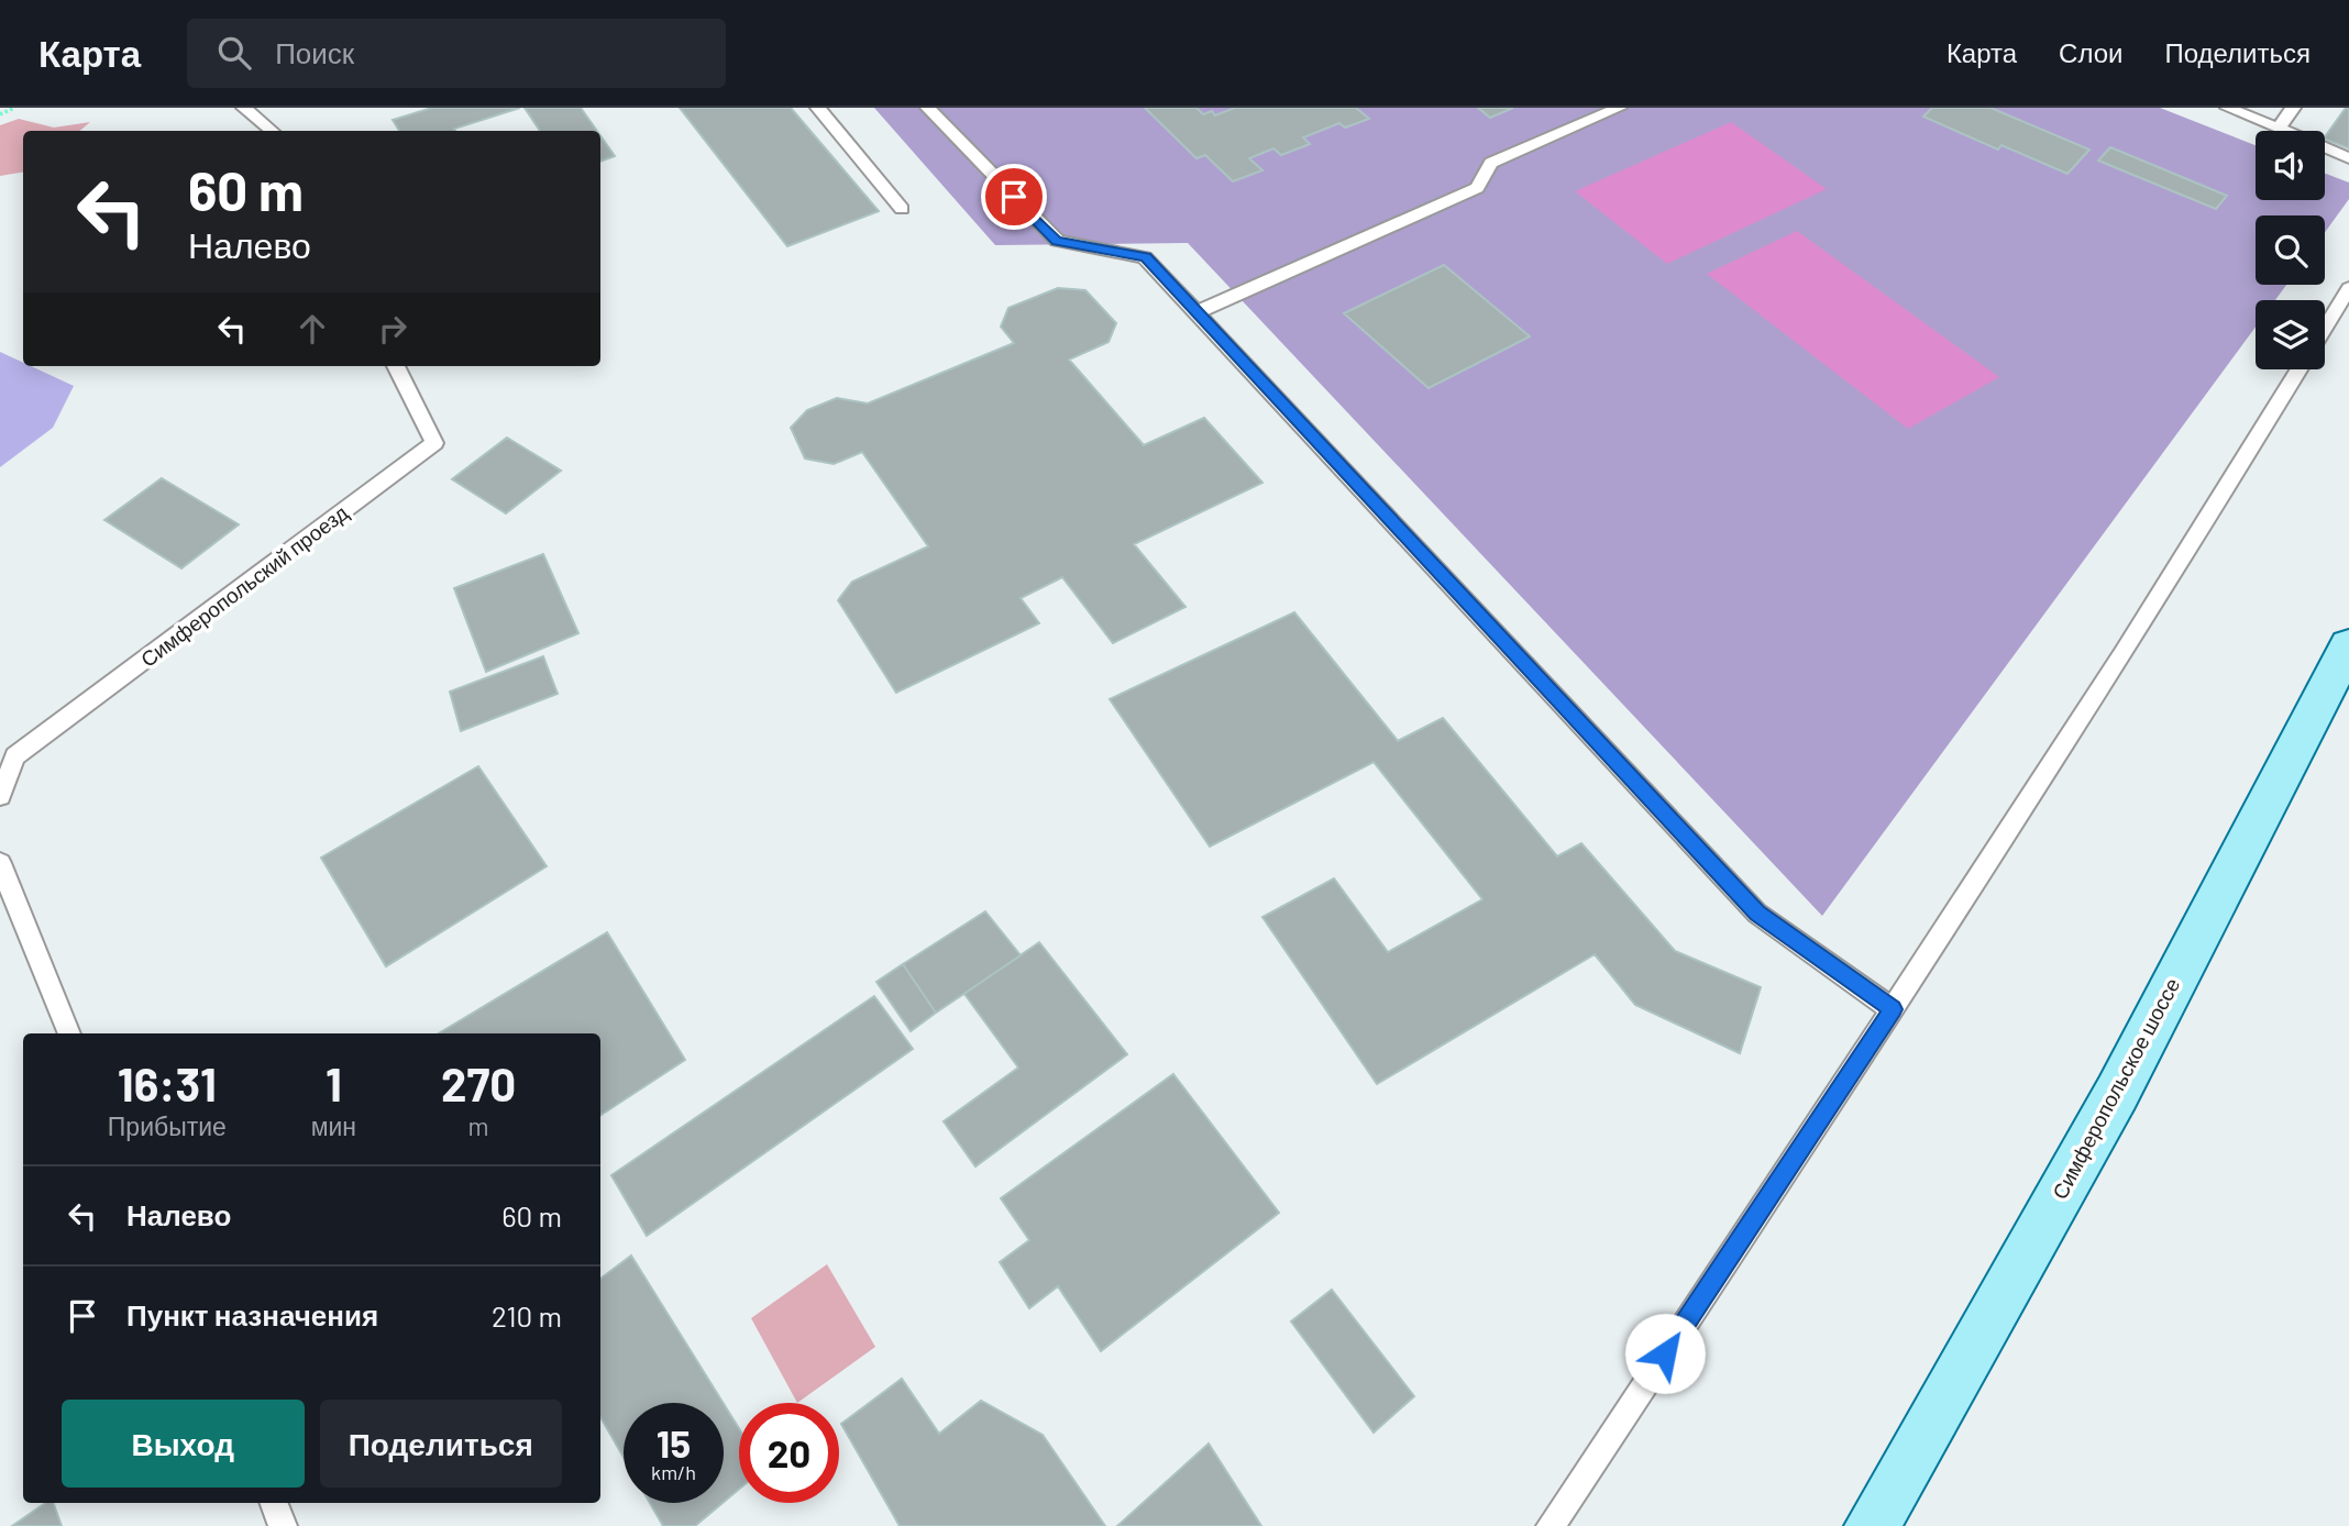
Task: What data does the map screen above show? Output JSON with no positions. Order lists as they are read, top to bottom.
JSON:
{
  "streets": {
    "main road": ["Симферопольское шоссе"],
    "lane": ["Симферопольский проезд"]
  },
  "page": {
    "header": "Карта",
    "search": "Поиск",
    "nav": ["Карта", "Слои", "Поделиться"],
    "turn": ["60 m", "Налево"],
    "eta": [
      "16:31",
      "Прибытие",
      "1",
      "мин",
      "270",
      "m"
    ],
    "list": [
      {
        "name": "Налево",
        "value": "60 m"
      },
      {
        "name": "Пункт назначения",
        "value": "210 m"
      }
    ],
    "buttons": ["Выход", "Поделиться"],
    "speed": "15 km/h",
    "limit": "20"
  }
}
